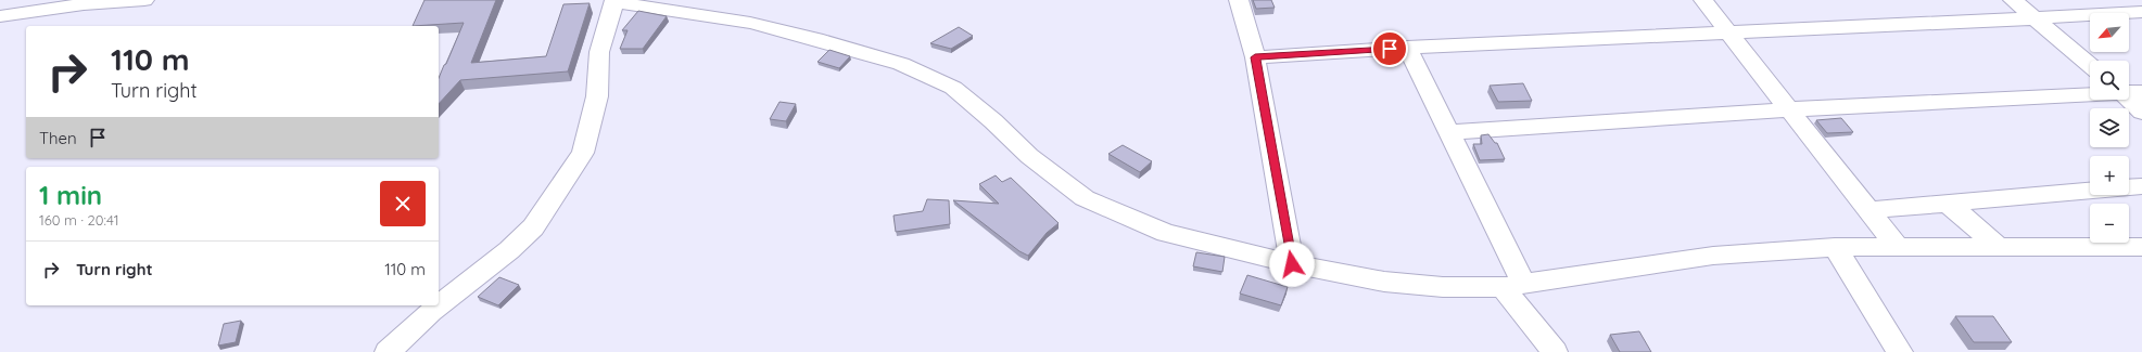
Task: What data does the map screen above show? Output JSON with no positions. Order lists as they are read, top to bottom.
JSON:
{
  "north": "bottom left",
  "page": {
    "map_buttons": ["+", "−"],
    "turn": ["110 m", "Turn right"],
    "then": "Then",
    "heading": ["1 min", "160 m · 20:41"],
    "list": [
      {
        "name": "Turn right",
        "value": "110 m"
      }
    ]
  }
}
